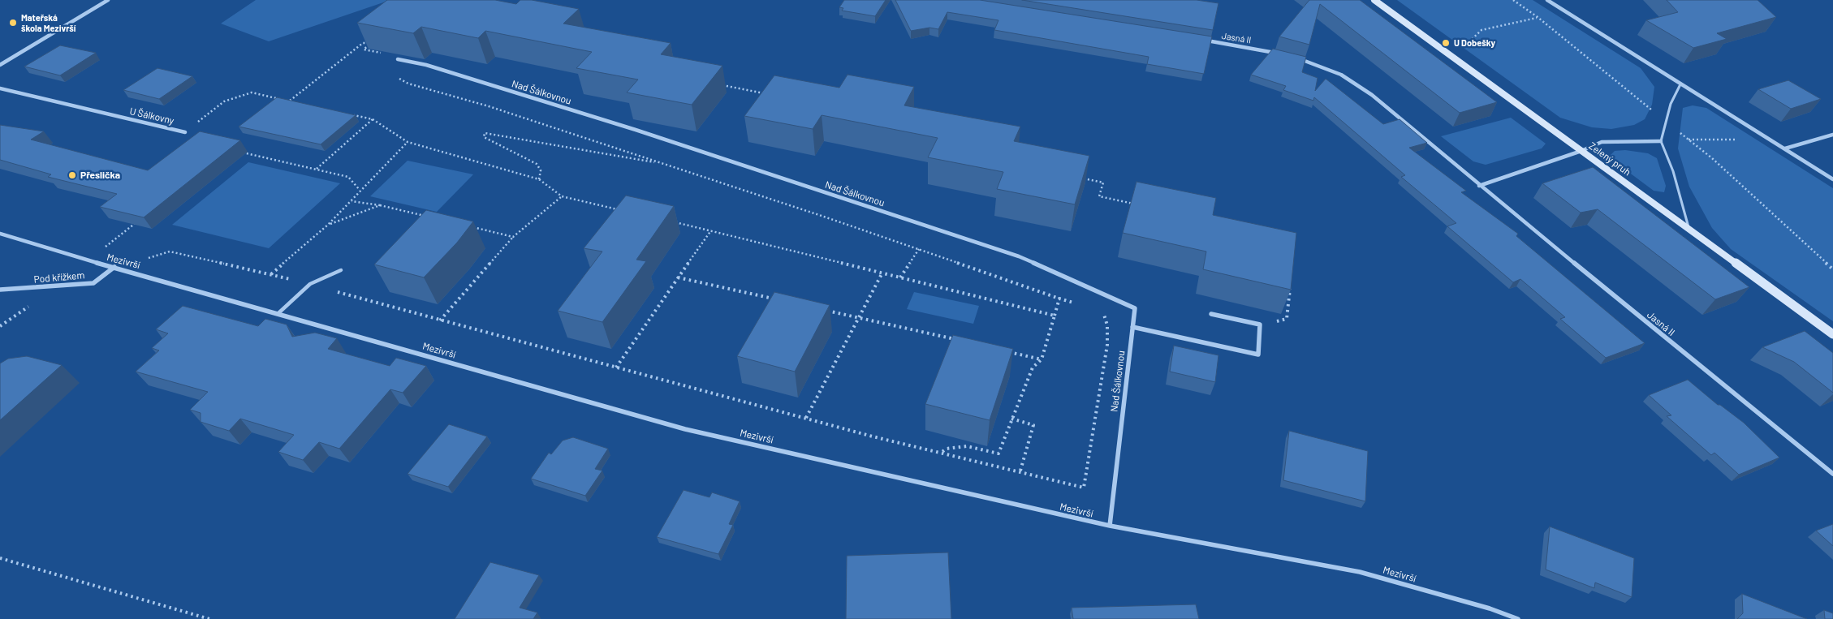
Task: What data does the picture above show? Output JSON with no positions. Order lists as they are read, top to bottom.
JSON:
{
  "streets": {
    "street": [
      "Jasná II",
      "Nad Šálkovnou",
      "U Šálkovny",
      "Zelený pruh",
      "Mezivrší",
      "Pod křížkem"
    ]
  },
  "crossings": [
    ["Nad Šálkovnou", "Mezivrší"],
    ["Mezivrší", "Pod křížkem"]
  ],
  "places": ["Mateřská škola Mezivrší", "U Dobešky", "Přeslička"]
}
